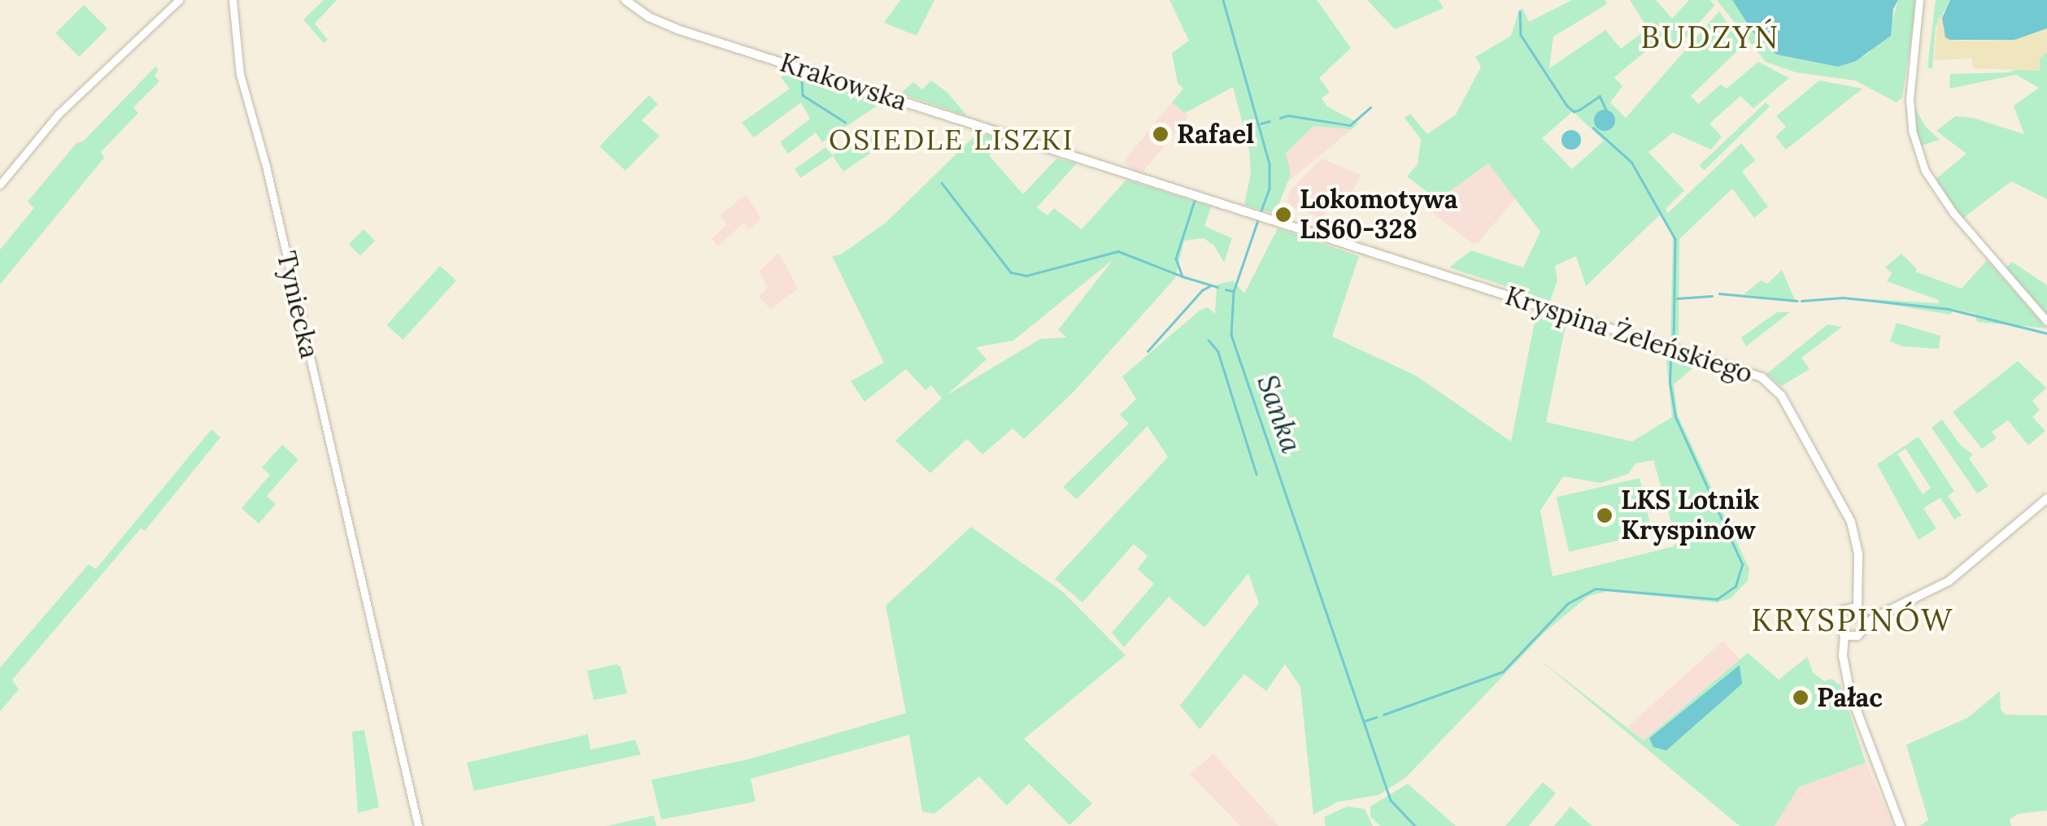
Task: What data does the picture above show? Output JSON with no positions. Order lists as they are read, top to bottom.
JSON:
{
  "streets": {
    "main road": ["Krakowska", "Kryspina Żeleńskiego"],
    "street": ["Tyniecka"]
  },
  "crossings": [
    ["Krakowska", "Kryspina Żeleńskiego"]
  ],
  "districts": ["BUDZYŃ", "OSIEDLE LISZKI", "KRYSPINÓW"],
  "water": ["Sanka"],
  "places": [
    "Rafael",
    "Lokomotywa LS60-328",
    "LKS Lotnik Kryspinów",
    "Pałac"
  ]
}
